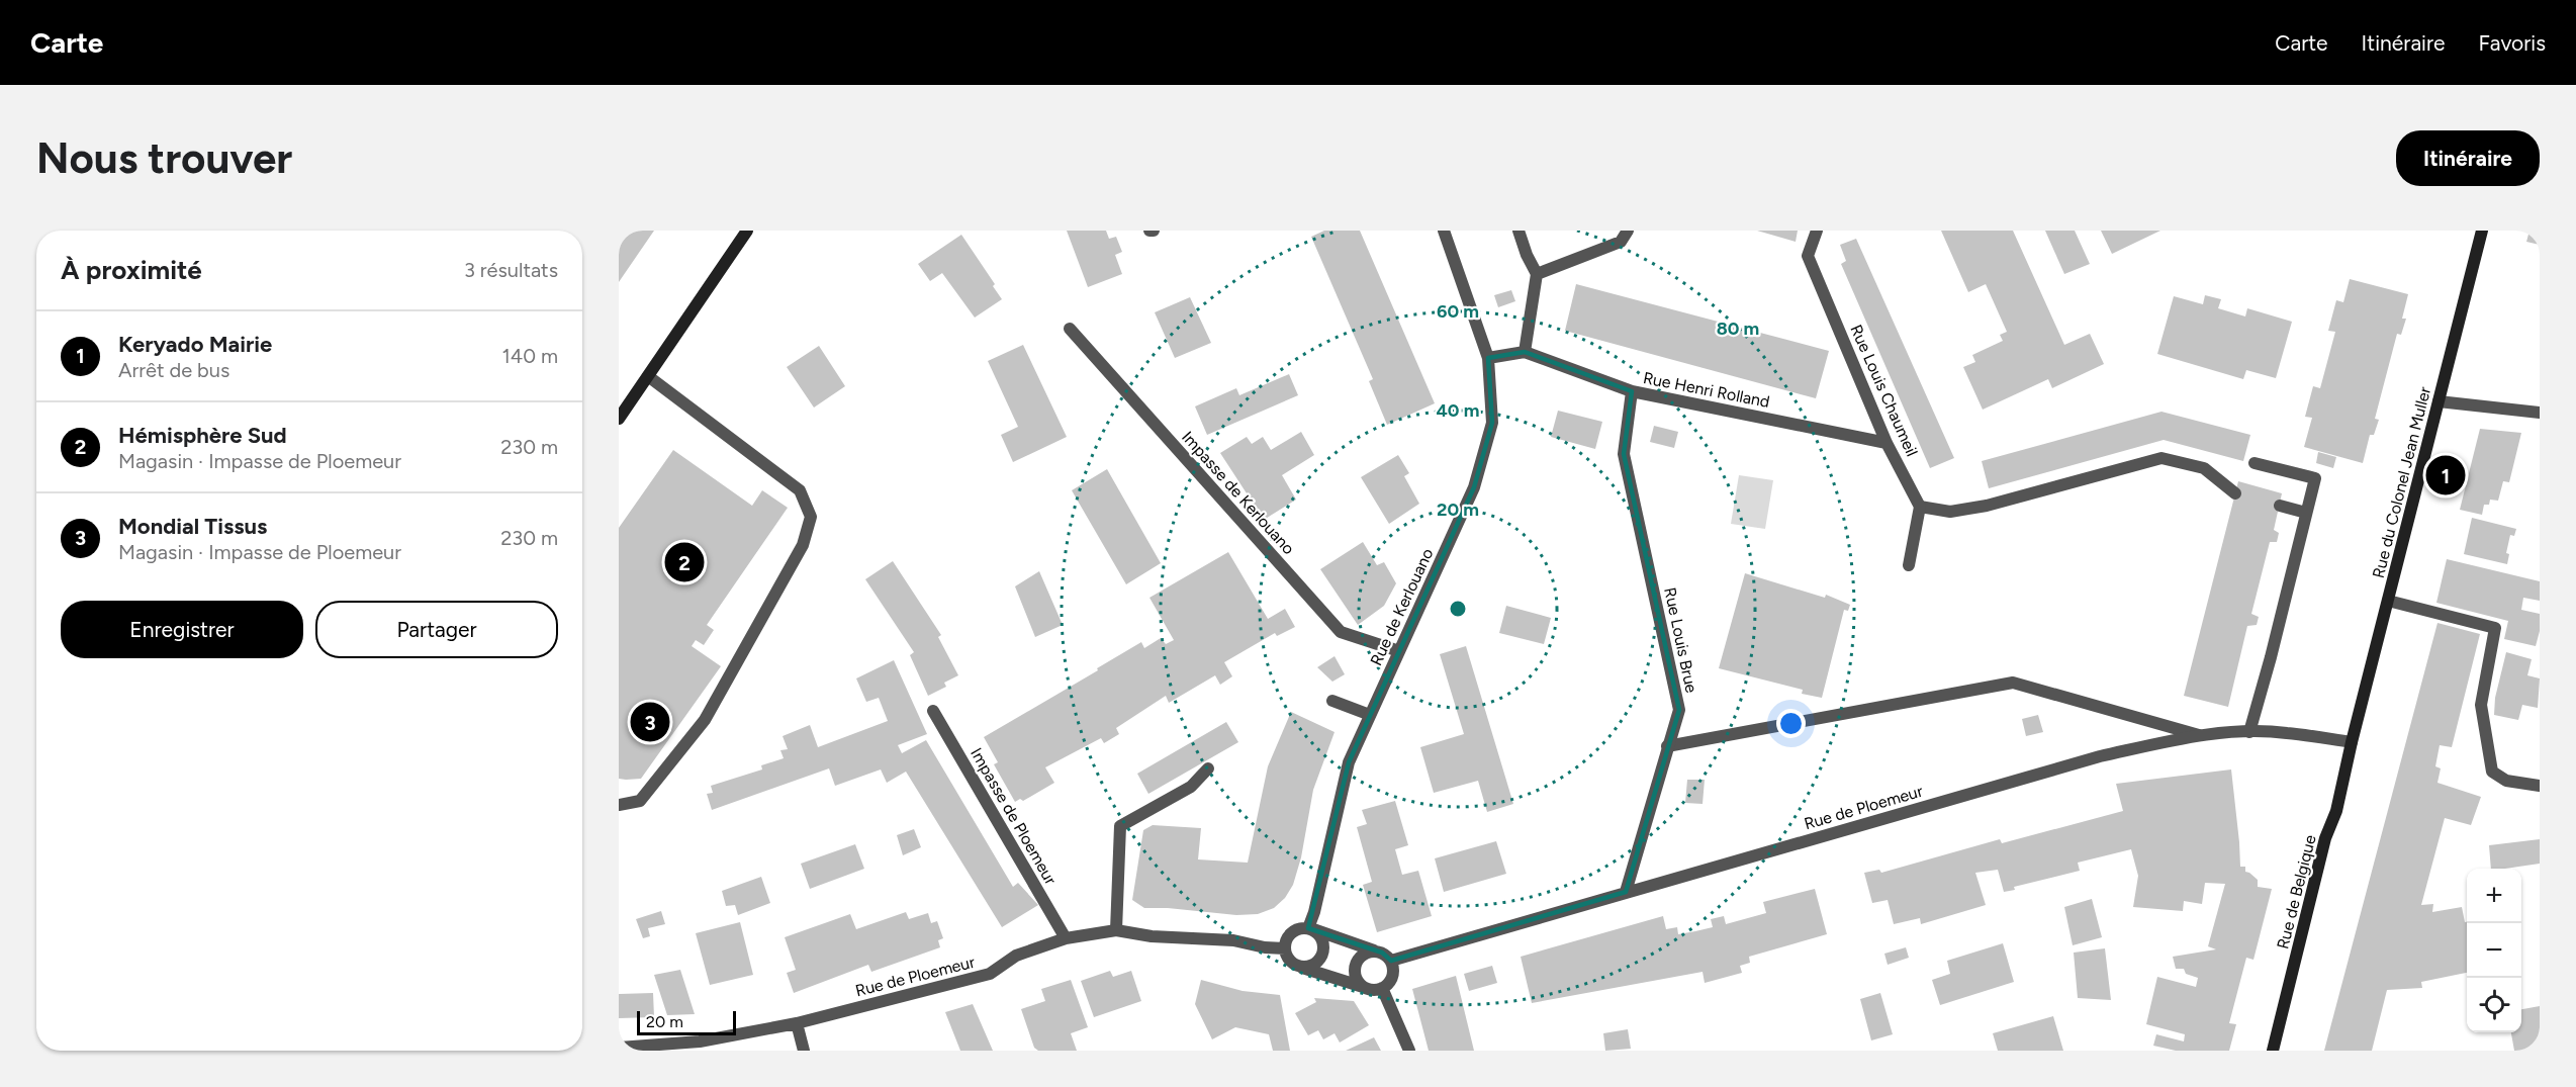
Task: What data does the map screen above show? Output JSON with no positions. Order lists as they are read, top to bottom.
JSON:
{
  "streets": {
    "main road": ["Rue du Colonel Jean Muller", "Rue de Belgique"],
    "street": [
      "Rue Henri Rolland",
      "Rue Louis Chaumeil",
      "Impasse de Kerlouano",
      "Rue de Kerlouano",
      "Rue Louis Brue",
      "Rue de Ploemeur",
      "Impasse de Ploemeur"
    ]
  },
  "crossings": [
    ["Rue Henri Rolland", "Rue Louis Chaumeil"],
    ["Rue Henri Rolland", "Rue de Kerlouano"],
    ["Rue Henri Rolland", "Rue Louis Brue"],
    ["Rue du Colonel Jean Muller", "Rue de Ploemeur"],
    ["Rue du Colonel Jean Muller", "Rue de Belgique"],
    ["Impasse de Kerlouano", "Rue de Kerlouano"],
    ["Rue de Kerlouano", "Rue de Ploemeur"],
    ["Rue Louis Brue", "Rue de Ploemeur"],
    ["Rue de Ploemeur", "Impasse de Ploemeur"],
    ["Rue de Ploemeur", "Rue de Belgique"]
  ],
  "scale_bar": "20 m",
  "page": {
    "header": "Carte",
    "nav": ["Carte", "Itinéraire", "Favoris"],
    "buttons": [
      "Itinéraire",
      ["Enregistrer", "Partager"]
    ],
    "title": "Nous trouver",
    "heading": ["À proximité", "3 résultats"],
    "list": [
      {
        "mark": "1",
        "name": "Keryado Mairie",
        "note": "Arrêt de bus",
        "value": "140 m"
      },
      {
        "mark": "2",
        "name": "Hémisphère Sud",
        "note": "Magasin · Impasse de Ploemeur",
        "value": "230 m"
      },
      {
        "mark": "3",
        "name": "Mondial Tissus",
        "note": "Magasin · Impasse de Ploemeur",
        "value": "230 m"
      }
    ],
    "pins": ["1", "2", "3"],
    "map_buttons": ["+", "−"],
    "scale": "20 m"
  },
  "rings": [
    "60 m",
    "80 m",
    "40 m",
    "20 m"
  ]
}
